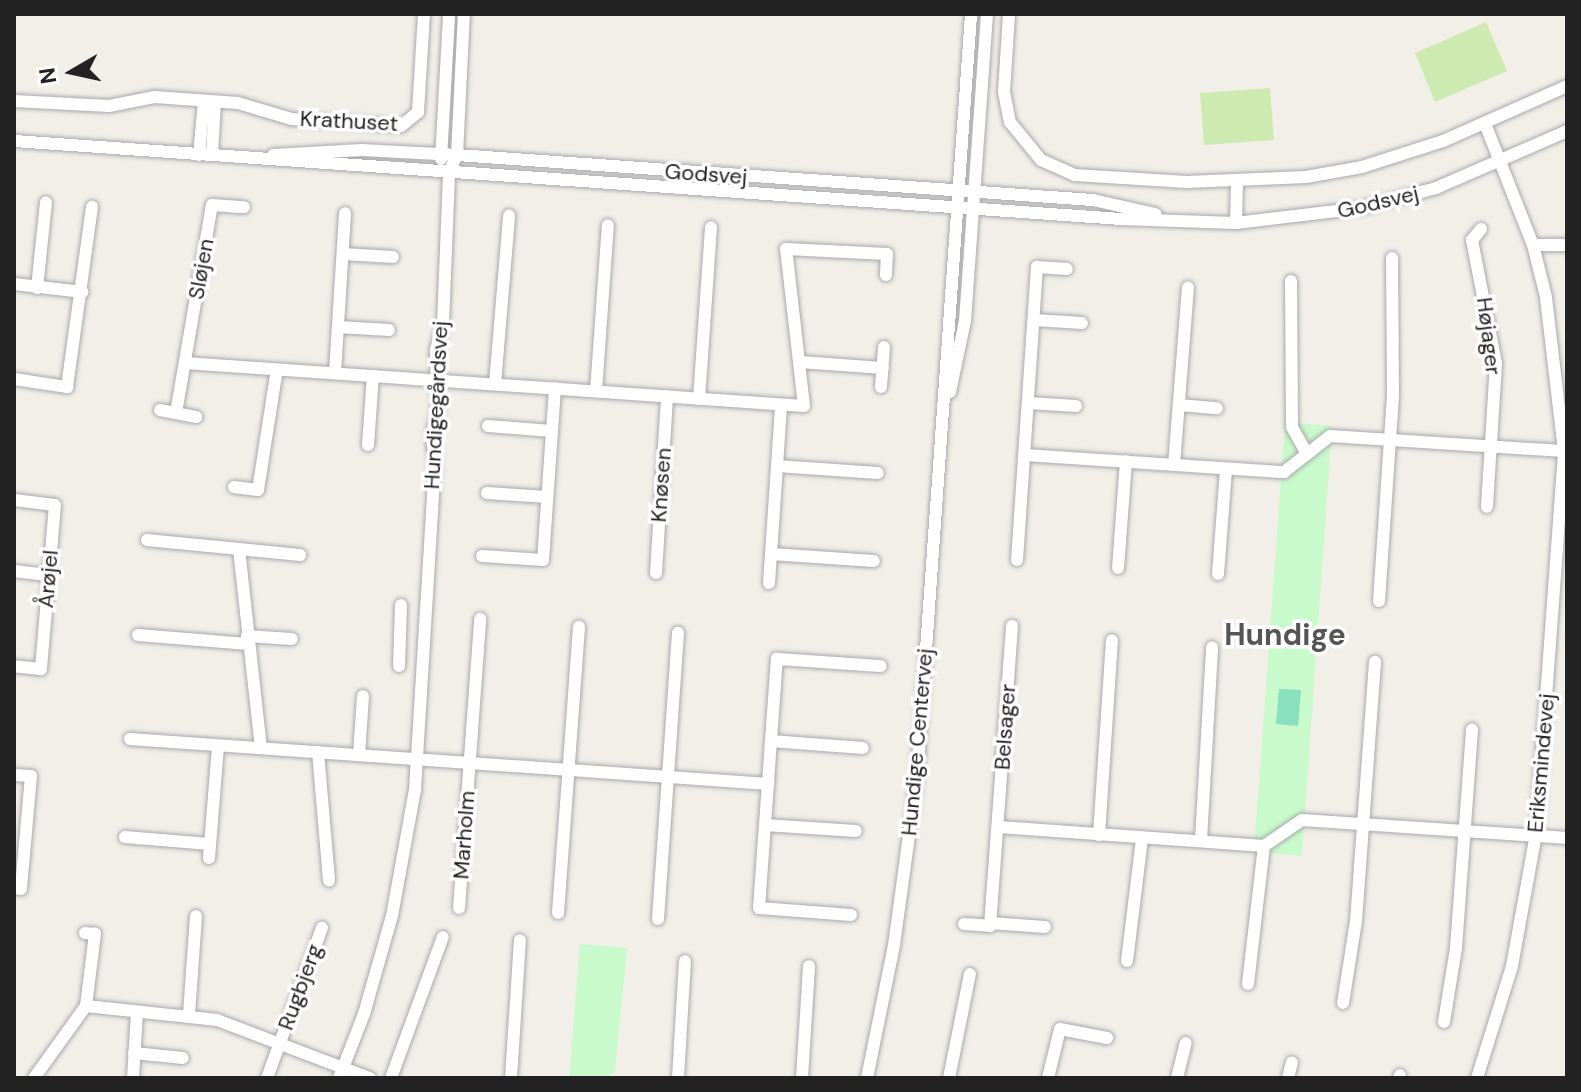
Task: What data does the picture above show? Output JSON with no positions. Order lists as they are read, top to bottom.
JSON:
{
  "streets": {
    "street": [
      "Krathuset",
      "Godsvej",
      "Sløjen",
      "Højager",
      "Hundigegårdsvej",
      "Knøsen",
      "Årøjel",
      "Belsager",
      "Hundige Centervej",
      "Eriksmindevej",
      "Marholm",
      "Rugbjerg"
    ]
  },
  "crossings": [
    ["Godsvej", "Hundigegårdsvej"],
    ["Godsvej", "Hundige Centervej"],
    ["Godsvej", "Eriksmindevej"],
    ["Hundigegårdsvej", "Marholm"],
    ["Hundigegårdsvej", "Rugbjerg"]
  ],
  "districts": ["Hundige"],
  "north": "left"
}
